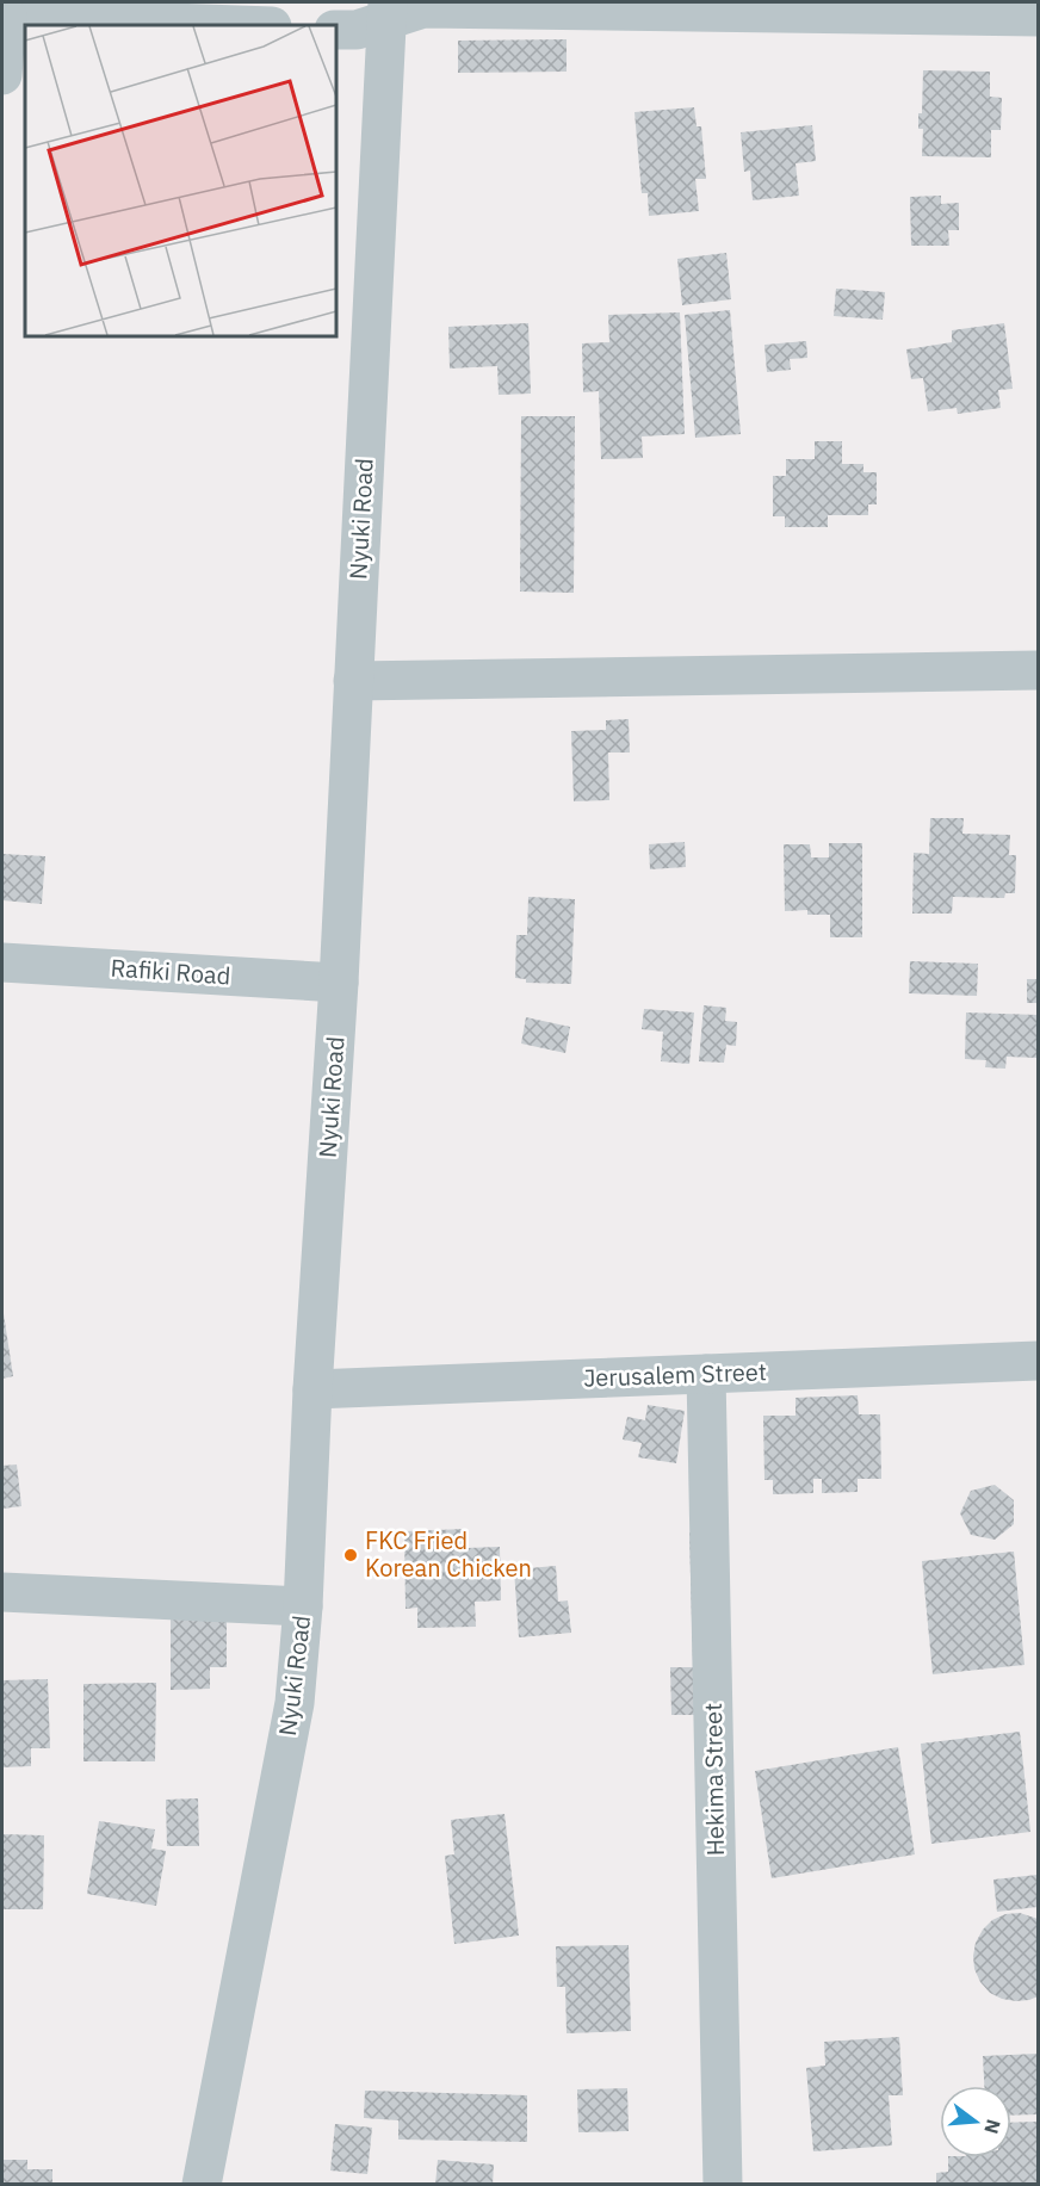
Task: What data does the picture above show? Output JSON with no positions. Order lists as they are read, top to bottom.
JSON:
{
  "streets": {
    "street": [
      "Nyuki Road",
      "Rafiki Road",
      "Jerusalem Street",
      "Hekima Street"
    ]
  },
  "crossings": [
    ["Nyuki Road", "Rafiki Road"],
    ["Nyuki Road", "Jerusalem Street"],
    ["Jerusalem Street", "Hekima Street"]
  ],
  "places": ["FKC Fried Korean Chicken"],
  "north": "right"
}
